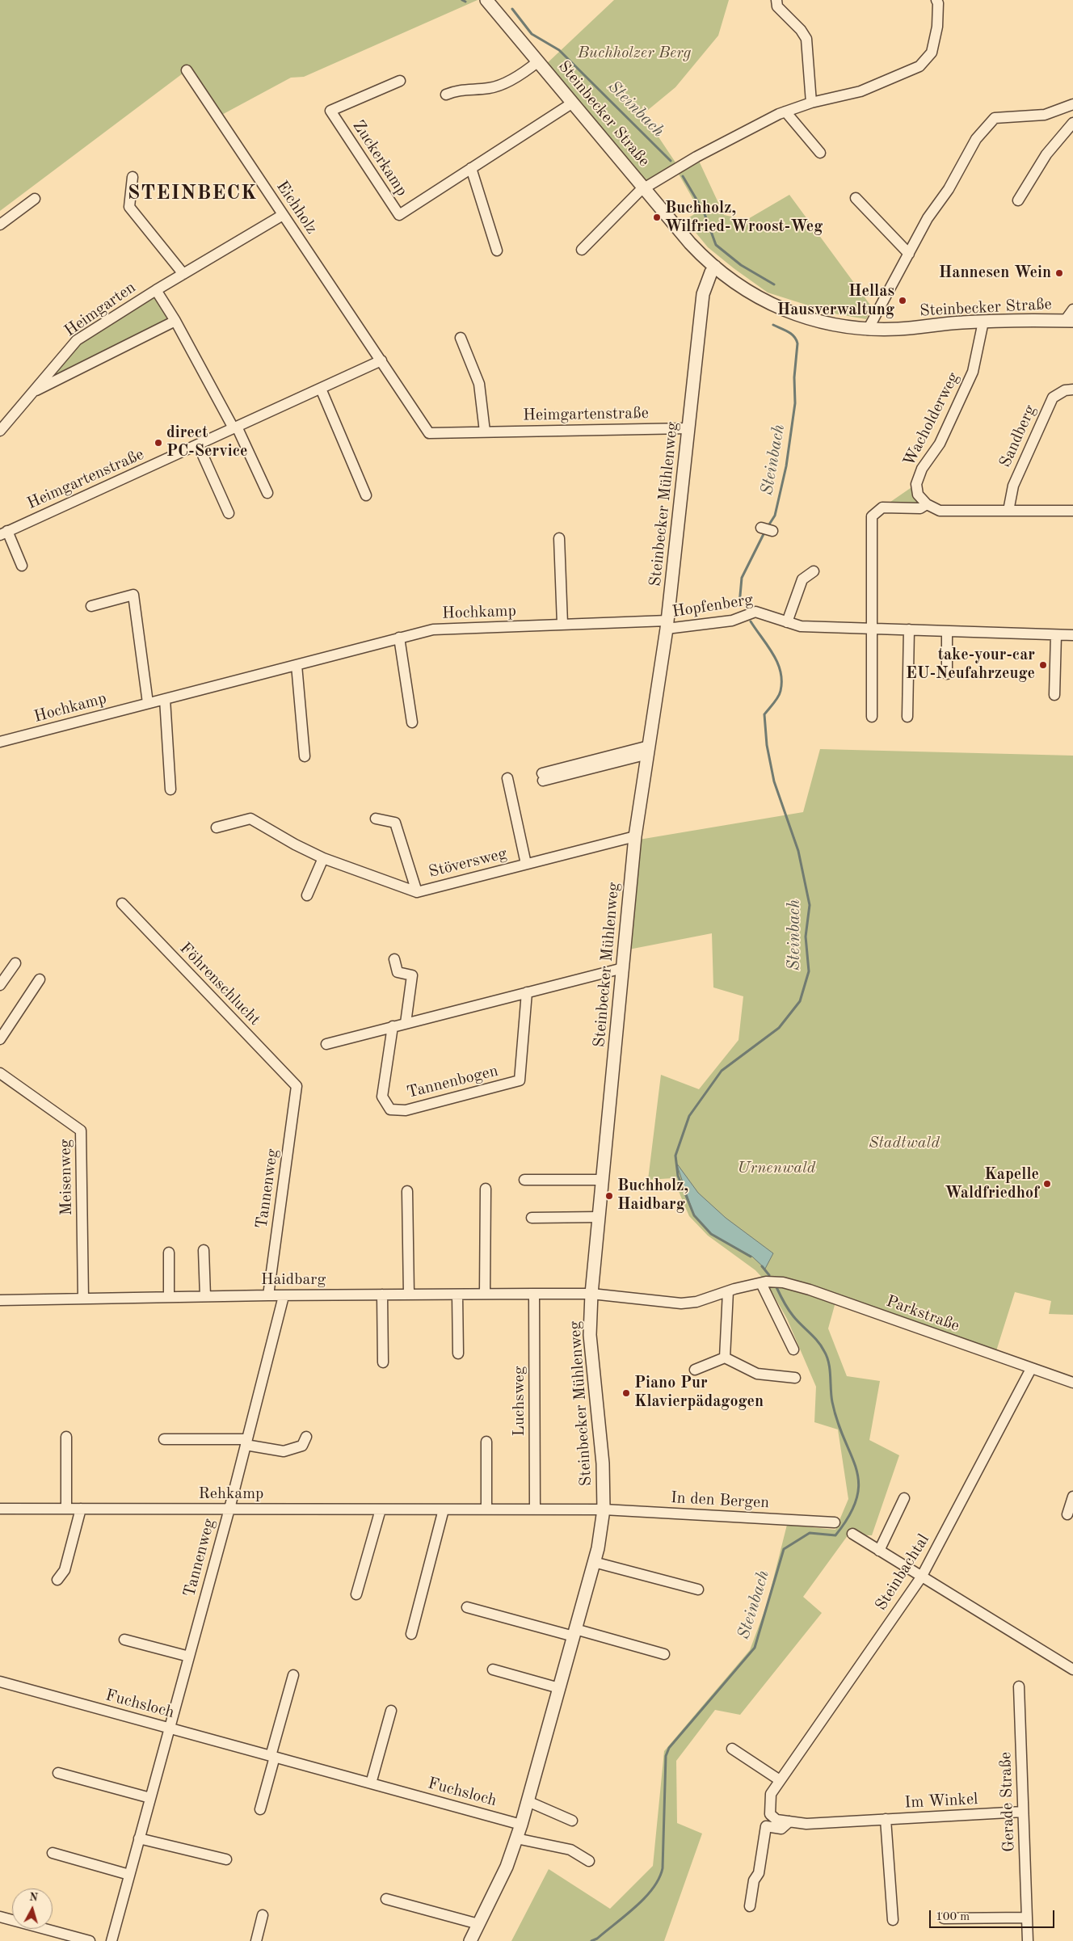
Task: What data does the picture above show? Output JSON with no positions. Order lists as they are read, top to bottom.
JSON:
{
  "streets": {
    "street": [
      "Steinbecker Straße",
      "Zuckerkamp",
      "Eichholz",
      "Heimgarten",
      "Heimgartenstraße",
      "Wacholderweg",
      "Sandberg",
      "Steinbecker Mühlenweg",
      "Hopfenberg",
      "Hochkamp",
      "Stöversweg",
      "Föhrenschlucht",
      "Tannenbogen",
      "Meisenweg",
      "Tannenweg",
      "Haidbarg",
      "Parkstraße",
      "Luchsweg",
      "Rehkamp",
      "In den Bergen",
      "Steinbachtal",
      "Fuchsloch",
      "Im Winkel",
      "Gerade Straße"
    ]
  },
  "crossings": [
    ["Steinbecker Straße", "Zuckerkamp"],
    ["Steinbecker Straße", "Wacholderweg"],
    ["Steinbecker Straße", "Steinbecker Mühlenweg"],
    ["Eichholz", "Heimgarten"],
    ["Eichholz", "Heimgartenstraße"],
    ["Heimgarten", "Heimgartenstraße"],
    ["Heimgartenstraße", "Steinbecker Mühlenweg"],
    ["Steinbecker Mühlenweg", "Hopfenberg"],
    ["Steinbecker Mühlenweg", "Hochkamp"],
    ["Steinbecker Mühlenweg", "Stöversweg"],
    ["Steinbecker Mühlenweg", "Haidbarg"],
    ["Steinbecker Mühlenweg", "Parkstraße"],
    ["Steinbecker Mühlenweg", "Rehkamp"],
    ["Steinbecker Mühlenweg", "In den Bergen"],
    ["Steinbecker Mühlenweg", "Fuchsloch"],
    ["Hopfenberg", "Hochkamp"],
    ["Föhrenschlucht", "Tannenweg"],
    ["Meisenweg", "Haidbarg"],
    ["Tannenweg", "Haidbarg"],
    ["Tannenweg", "Rehkamp"],
    ["Tannenweg", "Fuchsloch"],
    ["Haidbarg", "Parkstraße"],
    ["Haidbarg", "Luchsweg"],
    ["Parkstraße", "Steinbachtal"],
    ["Luchsweg", "Rehkamp"],
    ["Rehkamp", "In den Bergen"],
    ["Steinbachtal", "Im Winkel"],
    ["Im Winkel", "Gerade Straße"]
  ],
  "districts": ["STEINBECK"],
  "water": ["Steinbach"],
  "parks": ["Buchholzer Berg", "Stadtwald", "Urnenwald"],
  "places": [
    "Buchholz, Wilfried-Wroost-Weg",
    "Hannesen Wein",
    "Hellas Hausverwaltung",
    "direct PC-Service",
    "take-your-car EU-Neufahrzeuge",
    "Kapelle Waldfriedhof",
    "Buchholz, Haidbarg",
    "Piano Pur Klavierpädagogen"
  ],
  "scale_bar": "100 m",
  "north": "top"
}
